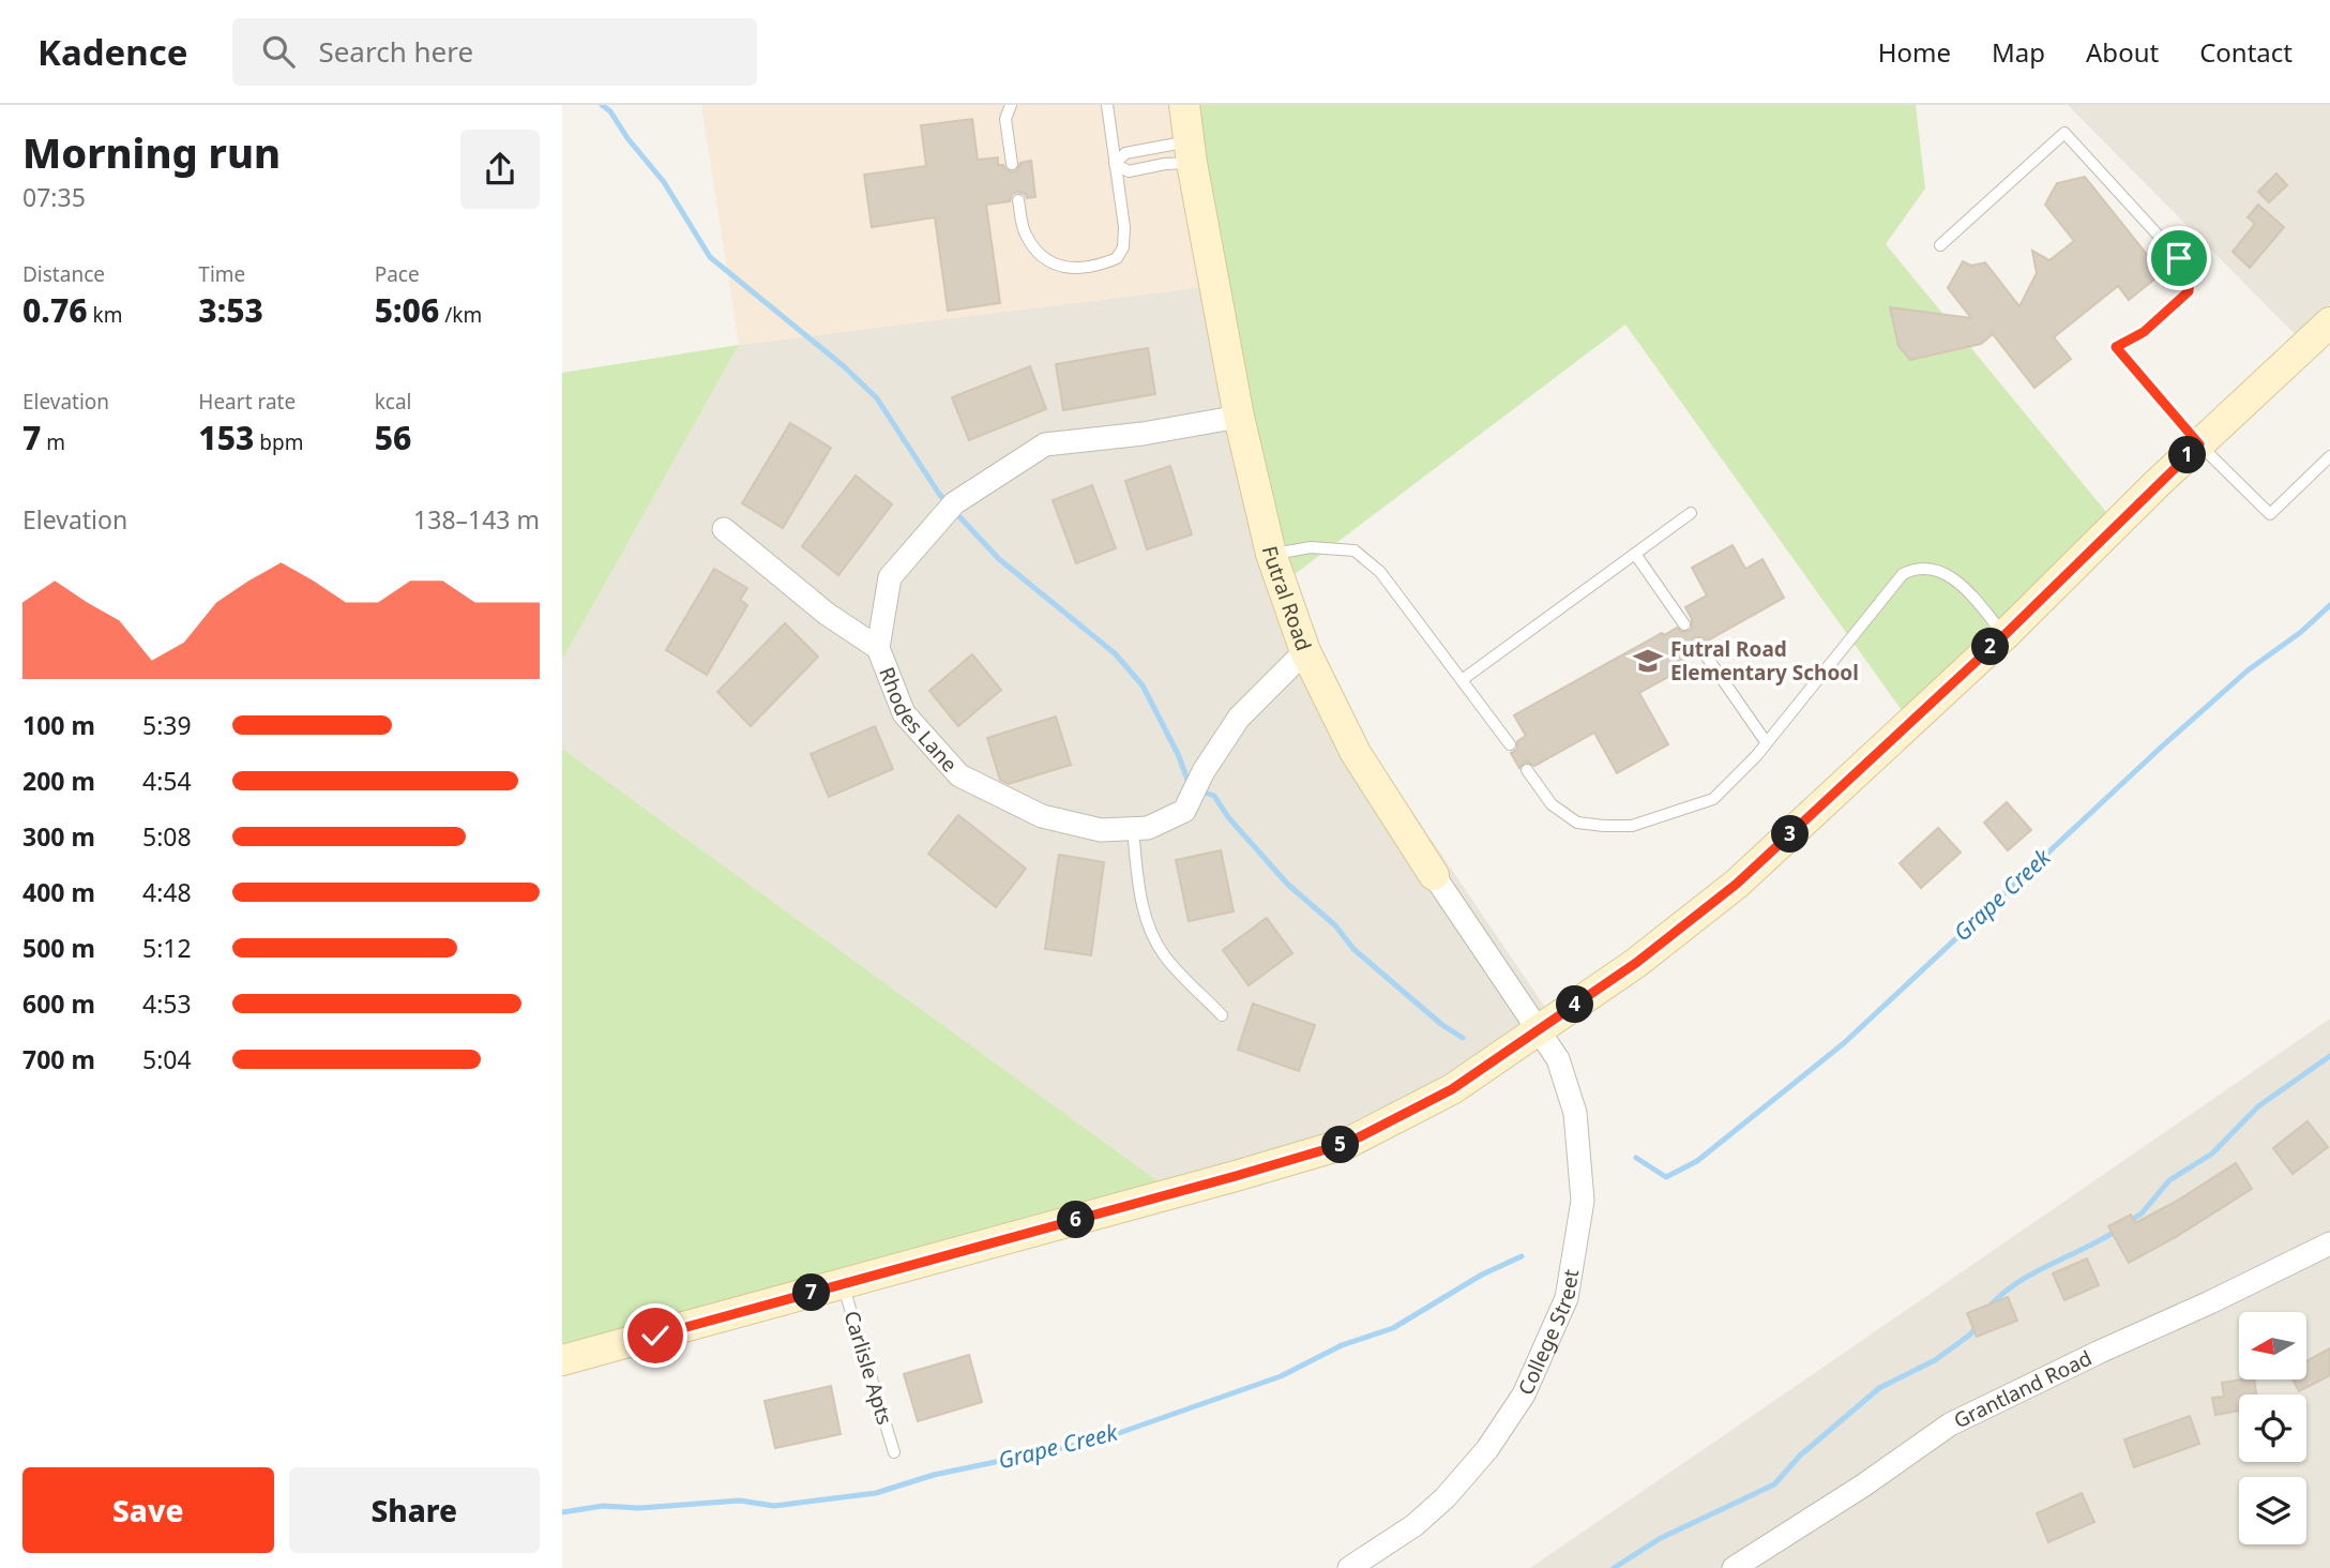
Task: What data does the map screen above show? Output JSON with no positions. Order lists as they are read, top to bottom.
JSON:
{
  "streets": {
    "main road": ["Futral Road"],
    "street": ["Rhodes Lane", "College Street", "Grantland Road"],
    "lane": ["Carlisle Apts"]
  },
  "crossings": [
    ["Futral Road", "Rhodes Lane"],
    ["Futral Road", "College Street"]
  ],
  "water": ["Grape Creek"],
  "places": {
    "school or university": ["Futral Road Elementary School"]
  },
  "north": "left",
  "page": {
    "header": "Kadence",
    "search": "Search here",
    "nav": [
      "Home",
      "Map",
      "About",
      "Contact"
    ],
    "heading": ["Morning run", "07:35"],
    "stats": [
      ["Distance", "0.76 km"],
      ["Time", "3:53"],
      ["Pace", "5:06 /km"],
      ["Elevation", "7 m"],
      ["Heart rate", "153 bpm"],
      ["kcal", "56"]
    ],
    "pins": [
      "1",
      "2",
      "3",
      "4",
      "5",
      "6",
      "7"
    ],
    "chart": ["Elevation", "138–143 m"],
    "list": [
      {
        "name": "100 m",
        "note": "5:39"
      },
      {
        "name": "200 m",
        "note": "4:54"
      },
      {
        "name": "300 m",
        "note": "5:08"
      },
      {
        "name": "400 m",
        "note": "4:48"
      },
      {
        "name": "500 m",
        "note": "5:12"
      },
      {
        "name": "600 m",
        "note": "4:53"
      },
      {
        "name": "700 m",
        "note": "5:04"
      }
    ],
    "buttons": ["Save", "Share"]
  }
}
